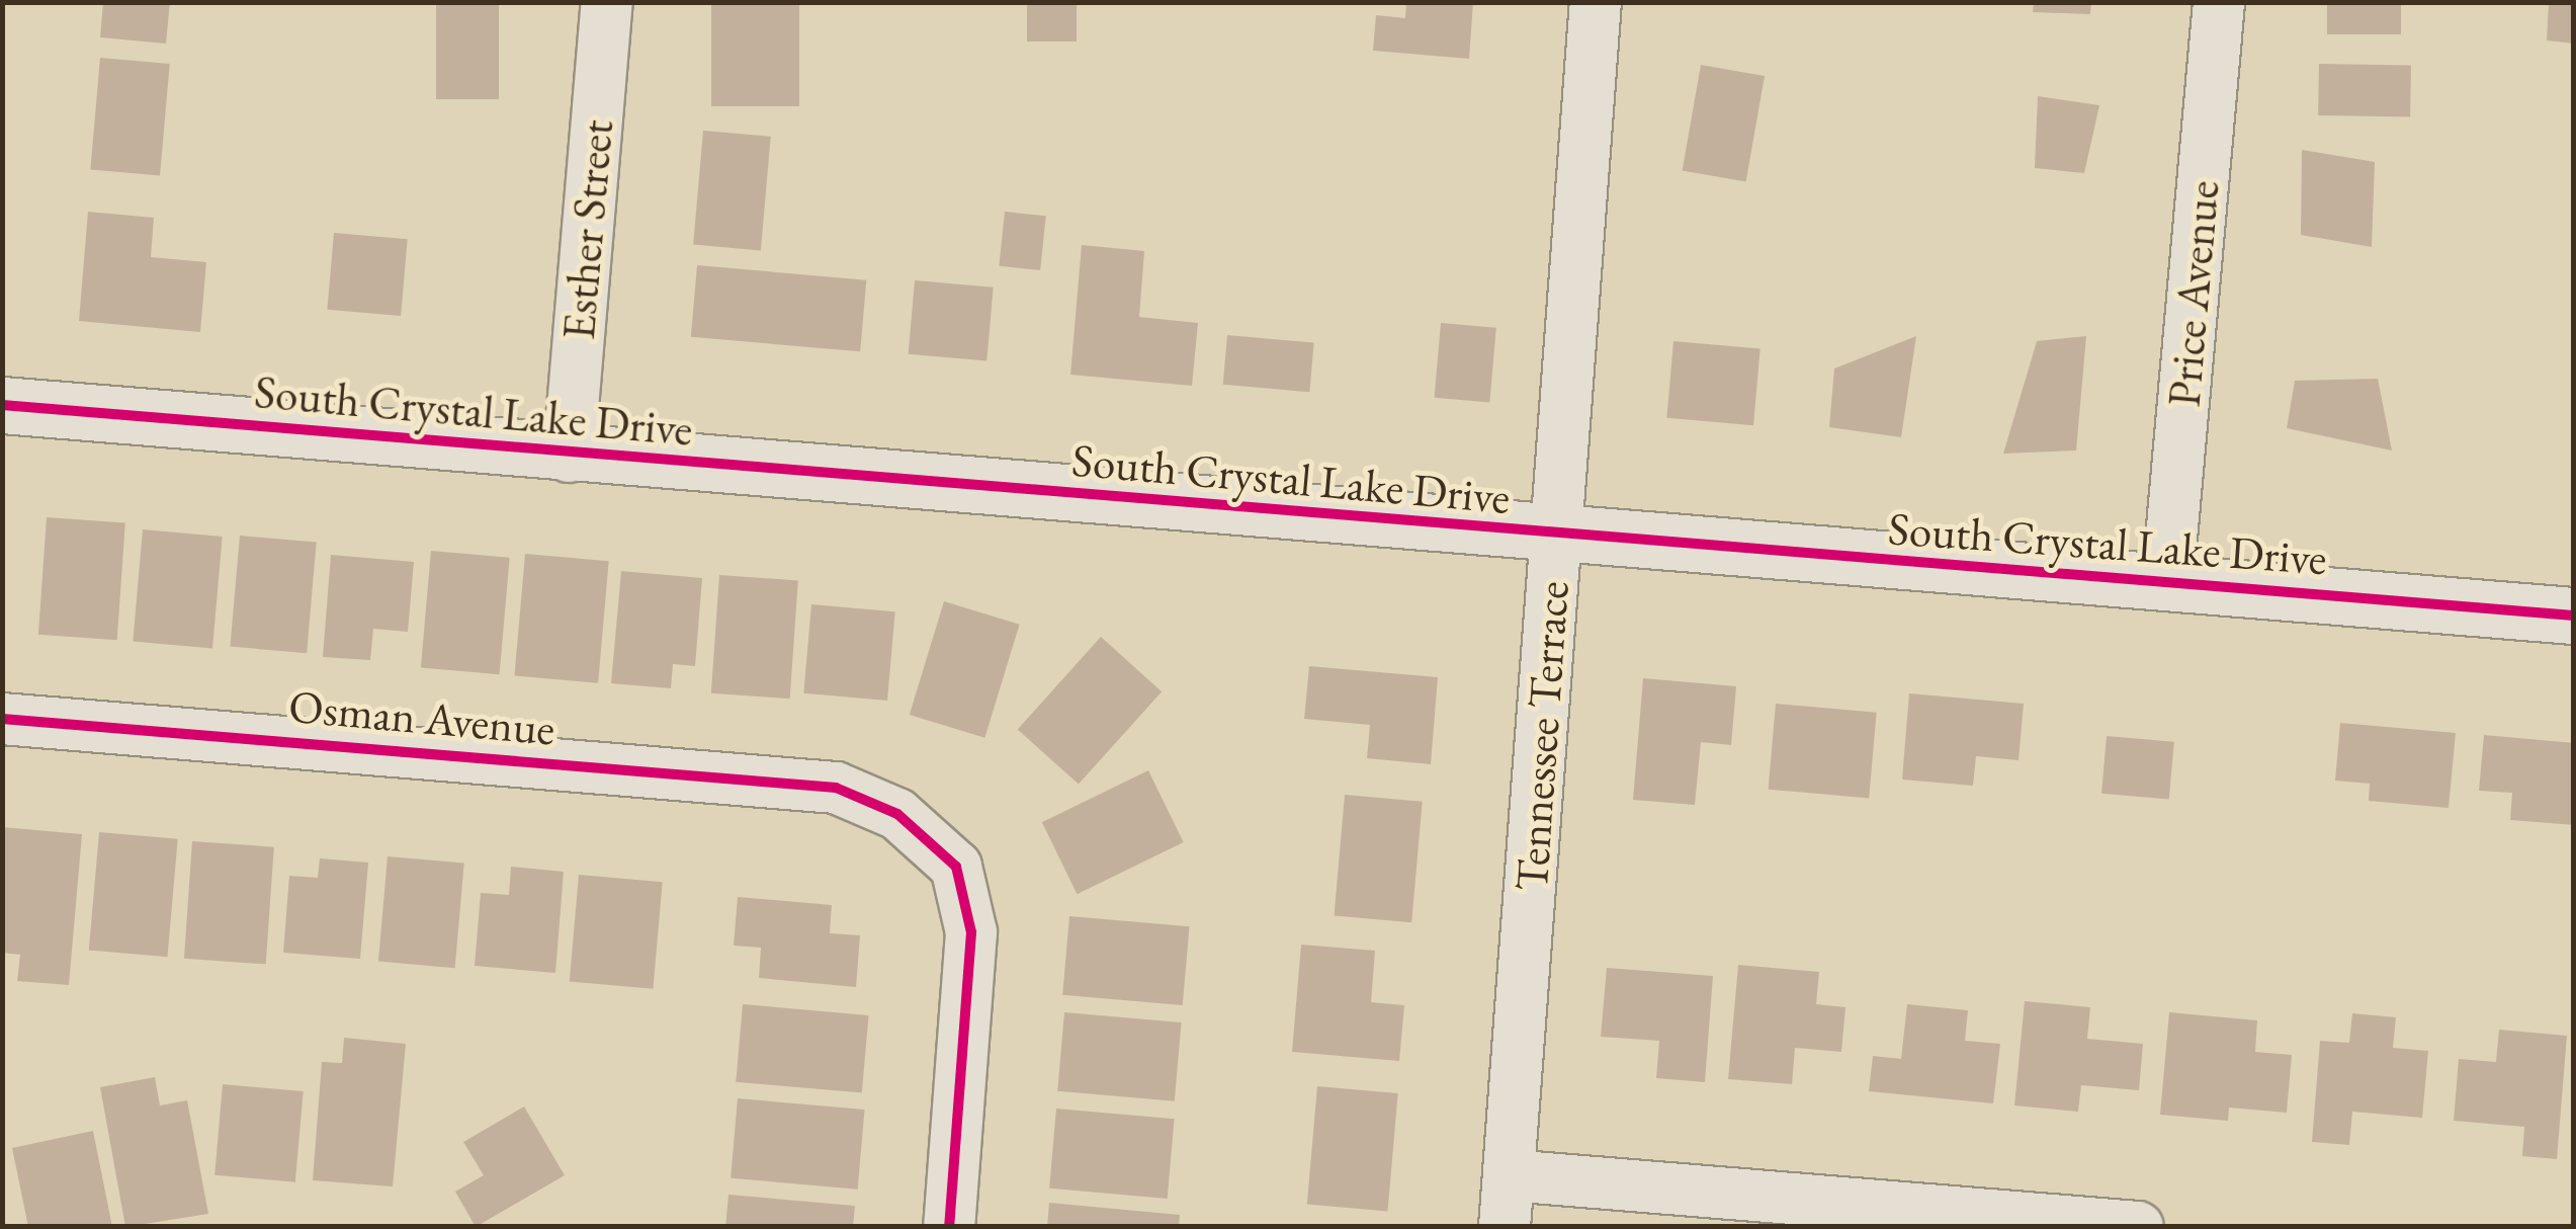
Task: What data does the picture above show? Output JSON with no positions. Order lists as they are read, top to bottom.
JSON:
{
  "streets": {
    "street": [
      "Esther Street",
      "Price Avenue",
      "South Crystal Lake Drive",
      "Osman Avenue",
      "Tennessee Terrace"
    ]
  },
  "crossings": [
    ["Esther Street", "South Crystal Lake Drive"],
    ["Price Avenue", "South Crystal Lake Drive"],
    ["South Crystal Lake Drive", "Tennessee Terrace"]
  ]
}
